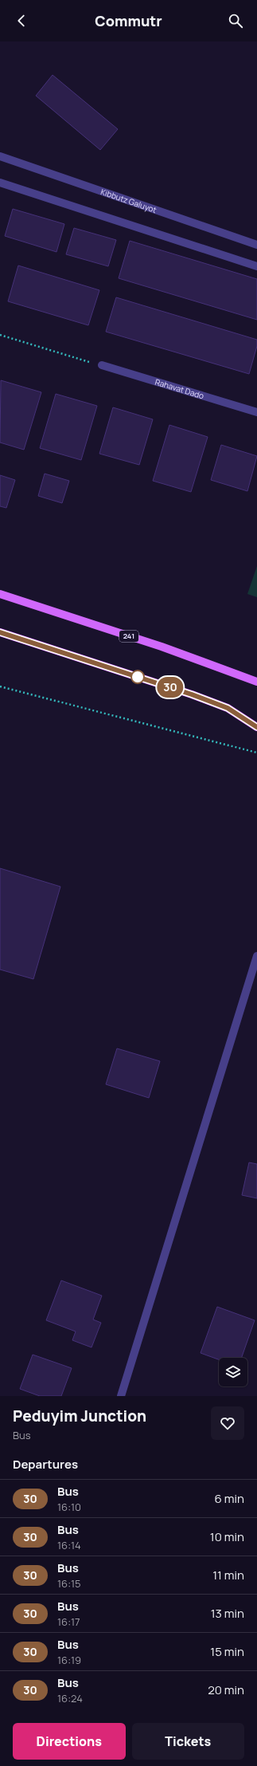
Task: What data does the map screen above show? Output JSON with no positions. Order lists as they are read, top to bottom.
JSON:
{
  "streets": {
    "main road": ["241"],
    "street": ["Kibbutz Galuyot", "Rahavat Dado"]
  },
  "lines": ["bus line 30"],
  "page": {
    "header": "Commutr",
    "on_map": "30",
    "heading": [
      ["Peduyim Junction", "Bus"],
      "Departures"
    ],
    "list": [
      {
        "mark": "30",
        "name": "Bus",
        "note": "16:10",
        "value": "6 min"
      },
      {
        "mark": "30",
        "name": "Bus",
        "note": "16:14",
        "value": "10 min"
      },
      {
        "mark": "30",
        "name": "Bus",
        "note": "16:15",
        "value": "11 min"
      },
      {
        "mark": "30",
        "name": "Bus",
        "note": "16:17",
        "value": "13 min"
      },
      {
        "mark": "30",
        "name": "Bus",
        "note": "16:19",
        "value": "15 min"
      },
      {
        "mark": "30",
        "name": "Bus",
        "note": "16:24",
        "value": "20 min"
      }
    ],
    "buttons": ["Directions", "Tickets"]
  }
}
